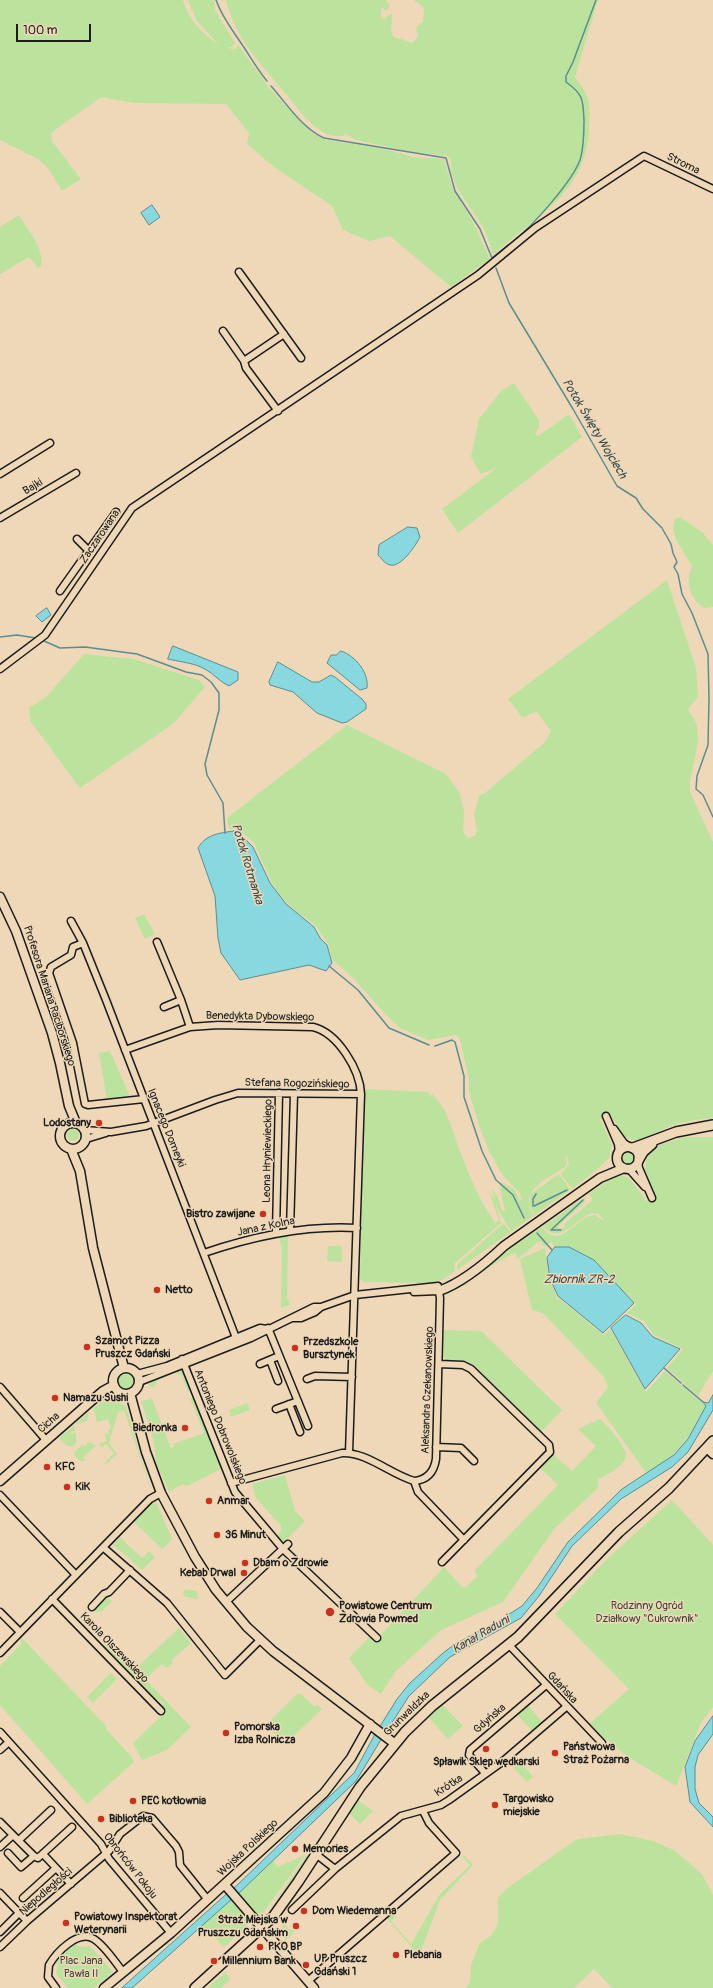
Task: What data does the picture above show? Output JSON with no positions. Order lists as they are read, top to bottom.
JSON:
{
  "streets": {
    "main road": [
      "Profesora Mariana Raciborskiego",
      "Cicha",
      "Grunwaldzka",
      "Wojska Polskiego"
    ],
    "street": [
      "Stroma",
      "Bajki",
      "Zaczarowana",
      "Benedykta Dybowskiego",
      "Stefana Rogozińskiego",
      "Ignacego Domeyki",
      "Leona Hryniewieckiego",
      "Jana z Kolna",
      "Aleksandra Czekanowskiego",
      "Antoniego Dobrowolskiego",
      "Karola Olszewskiego",
      "Gdańska",
      "Gdyńska",
      "Krótka",
      "Obrońców Pokoju",
      "Niepodległości"
    ]
  },
  "crossings": [
    ["Stroma", "Zaczarowana"],
    ["Profesora Mariana Raciborskiego", "Stefana Rogozińskiego"],
    ["Benedykta Dybowskiego", "Stefana Rogozińskiego"],
    ["Benedykta Dybowskiego", "Ignacego Domeyki"],
    ["Stefana Rogozińskiego", "Ignacego Domeyki"],
    ["Stefana Rogozińskiego", "Leona Hryniewieckiego"],
    ["Stefana Rogozińskiego", "Jana z Kolna"],
    ["Ignacego Domeyki", "Jana z Kolna"],
    ["Leona Hryniewieckiego", "Jana z Kolna"],
    ["Gdańska", "Grunwaldzka"],
    ["Gdańska", "Gdyńska"],
    ["Gdańska", "Krótka"],
    ["Gdyńska", "Krótka"],
    ["Wojska Polskiego", "Obrońców Pokoju"],
    ["Wojska Polskiego", "Niepodległości"],
    ["Obrońców Pokoju", "Niepodległości"]
  ],
  "water": [
    "Potok Święty Wojciech",
    "Potok Rotmanka",
    "Zbiornik ZR-2",
    "Kanał Raduni"
  ],
  "parks": ["Rodzinny Ogród Działkowy \"Cukrownik\"", "Plac Jana Pawła II"],
  "places": [
    "Lodostany",
    "Bistro zawijane",
    "Netto",
    "Szamot Pizza Pruszcz Gdański",
    "Przedszkole Bursztynek",
    "Namazu Sushi",
    "Biedronka",
    "KFC",
    "KiK",
    "Anmar",
    "36 Minut",
    "Dbam o Zdrowie",
    "Kebab Drwal",
    "Powiatowe Centrum Zdrowia Powmed",
    "Pomorska Izba Rolnicza",
    "Spławik Sklep wędkarski",
    "Państwowa Straż Pożarna",
    "PEC kotłownia",
    "Targowisko miejskie",
    "Biblioteka",
    "Memories",
    "Dom Wiedemanna",
    "Powiatowy Inspektorat Weterynarii",
    "Straż Miejska w Pruszczu Gdańskim",
    "PKO BP",
    "Plebania",
    "Millennium Bank",
    "UP Pruszcz Gdański 1"
  ],
  "scale_bar": "100 m"
}
